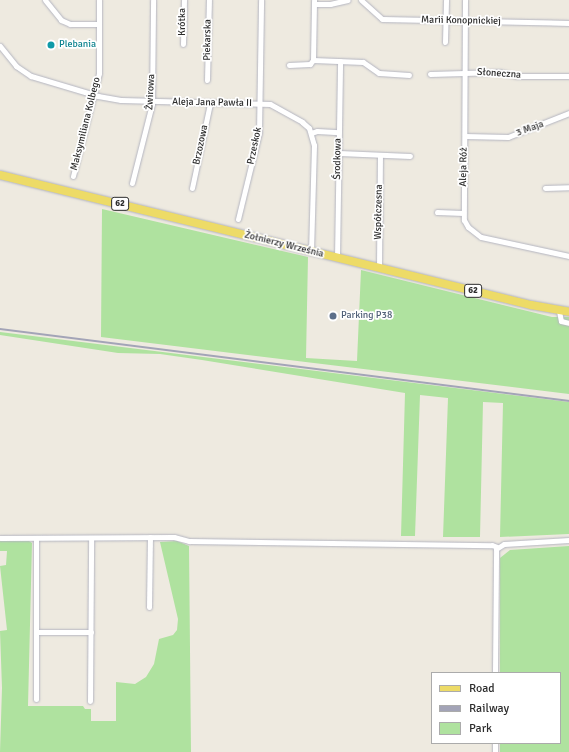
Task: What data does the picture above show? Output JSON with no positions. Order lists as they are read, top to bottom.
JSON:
{
  "streets": {
    "main road": ["62", "Żołnierzy Września"],
    "street": [
      "Marii Konopnickiej",
      "Krótka",
      "Piekarska",
      "Słoneczna",
      "Żwirowa",
      "Aleja Jana Pawła II",
      "Maksymiliana Kolbego",
      "3 Maja",
      "Brzozowa",
      "Przeskok",
      "Środkowa",
      "Aleja Róż",
      "Współczesna"
    ]
  },
  "crossings": [
    ["Marii Konopnickiej", "Aleja Róż"],
    ["Słoneczna", "Aleja Róż"],
    ["Żwirowa", "Aleja Jana Pawła II"],
    ["Aleja Jana Pawła II", "Maksymiliana Kolbego"],
    ["Aleja Jana Pawła II", "Brzozowa"],
    ["Aleja Jana Pawła II", "Przeskok"],
    ["3 Maja", "Aleja Róż"],
    ["Środkowa", "Żołnierzy Września"],
    ["Współczesna", "Żołnierzy Września"]
  ],
  "places": ["Plebania", "Parking P38"],
  "legend": ["Road", "Railway", "Park"]
}
